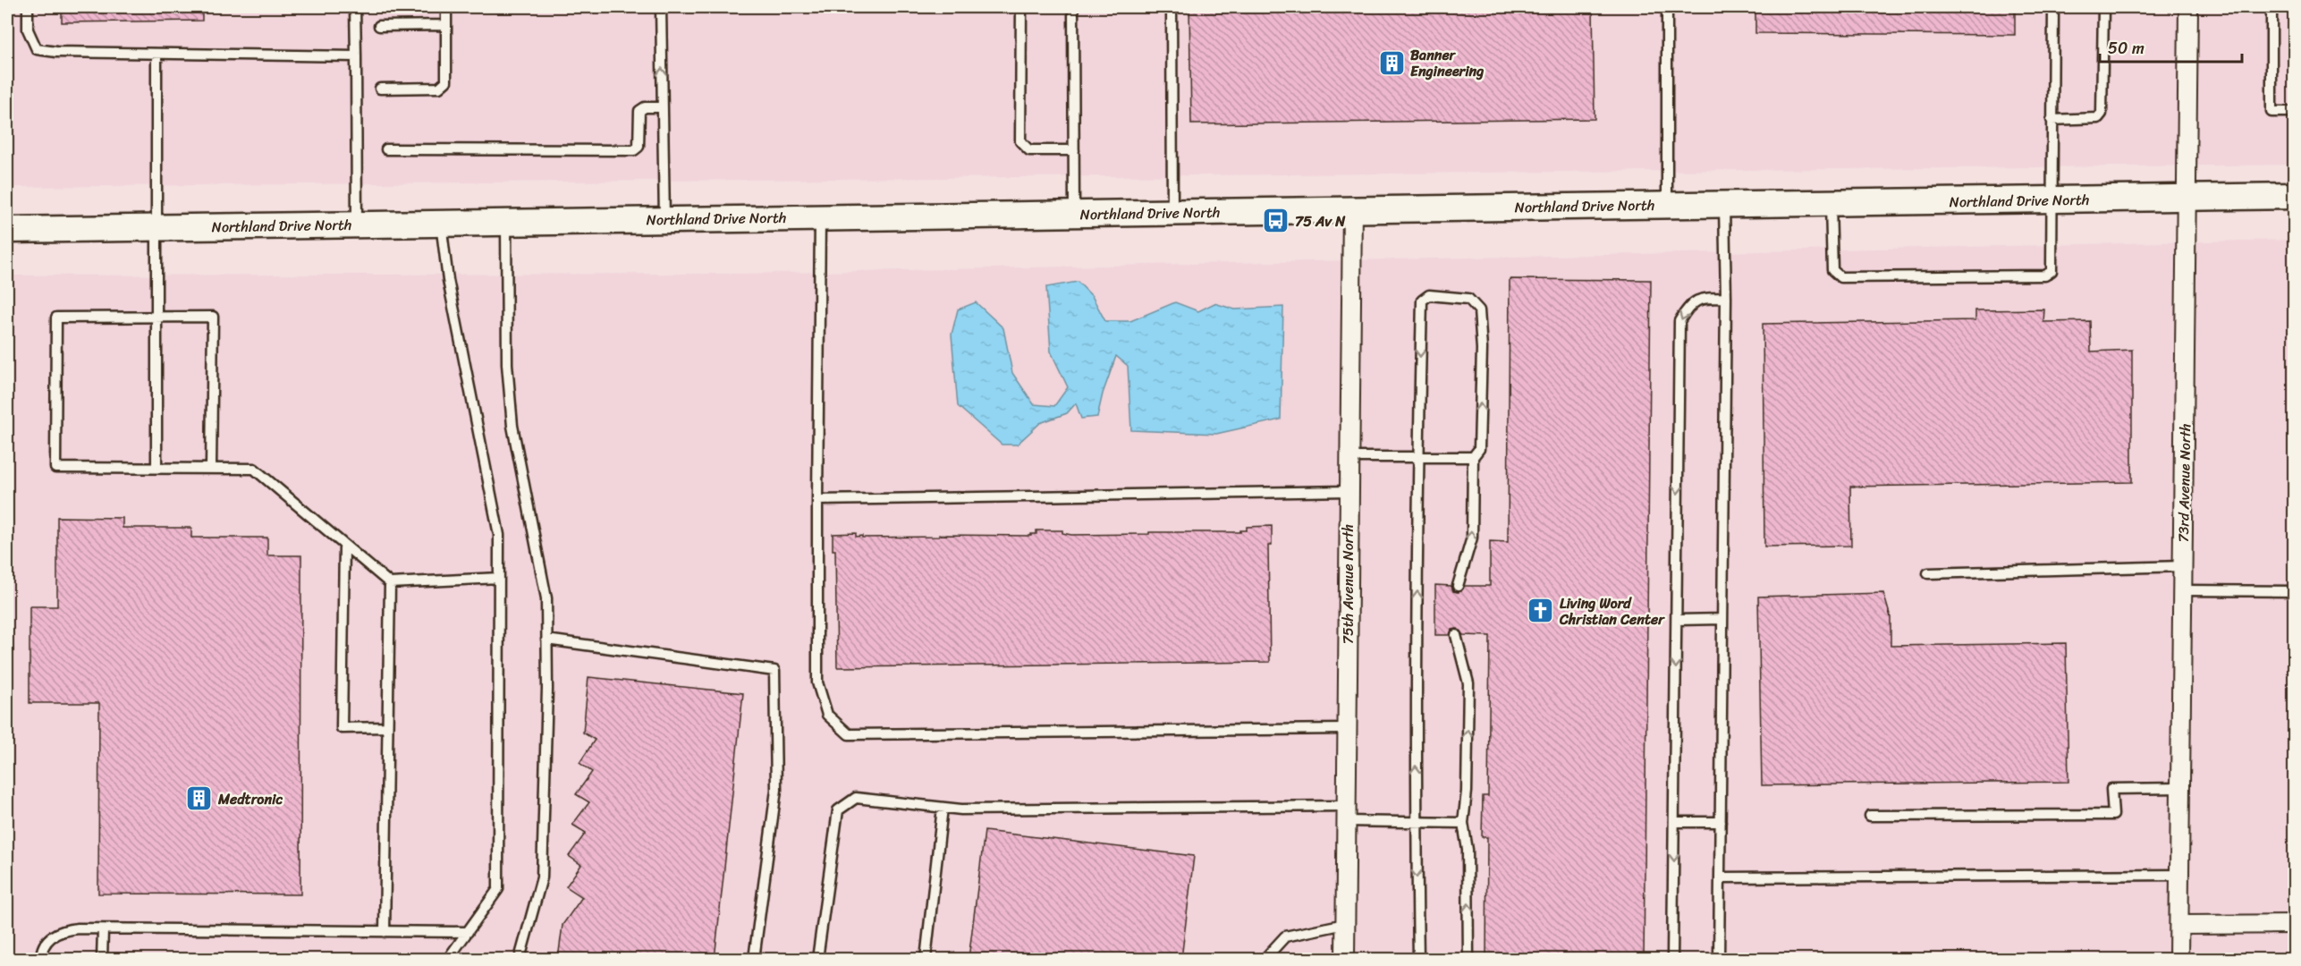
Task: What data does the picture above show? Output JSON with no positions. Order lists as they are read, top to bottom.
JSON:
{
  "streets": {
    "street": ["Northland Drive North", "73rd Avenue North", "75th Avenue North"]
  },
  "crossings": [
    ["Northland Drive North", "73rd Avenue North"],
    ["Northland Drive North", "75th Avenue North"]
  ],
  "places": {
    "building": ["Banner Engineering", "Medtronic"],
    "bus stop": ["75 Av N"],
    "church": ["Living Word Christian Center"]
  },
  "scale_bar": "50 m"
}
